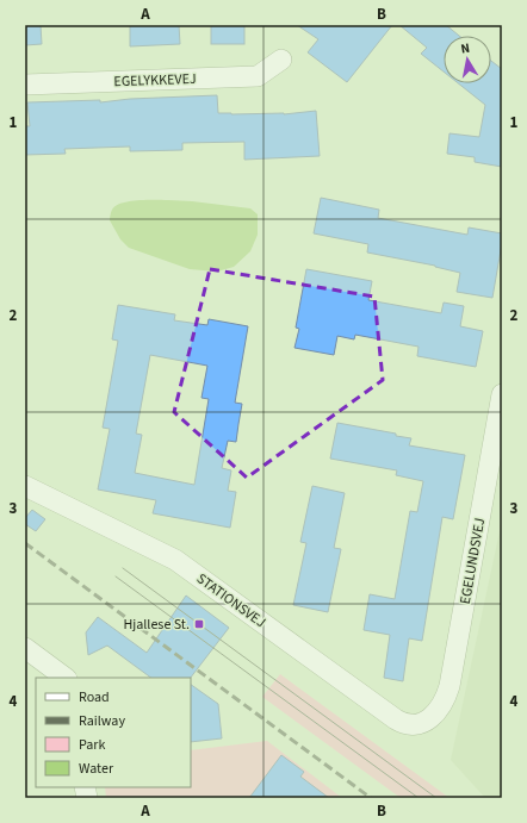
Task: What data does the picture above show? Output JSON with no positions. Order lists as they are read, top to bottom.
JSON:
{
  "streets": {
    "street": ["EGELYKKEVEJ", "EGELUNDSVEJ", "STATIONSVEJ"]
  },
  "crossings": [
    ["EGELUNDSVEJ", "STATIONSVEJ"]
  ],
  "places": {
    "transit": ["Hjallese St."]
  },
  "legend": [
    "Road",
    "Railway",
    "Park",
    "Water"
  ],
  "north": "top",
  "grid": {
    "columns": ["A", "B"],
    "rows": [
      "1",
      "2",
      "3",
      "4"
    ]
  }
}
